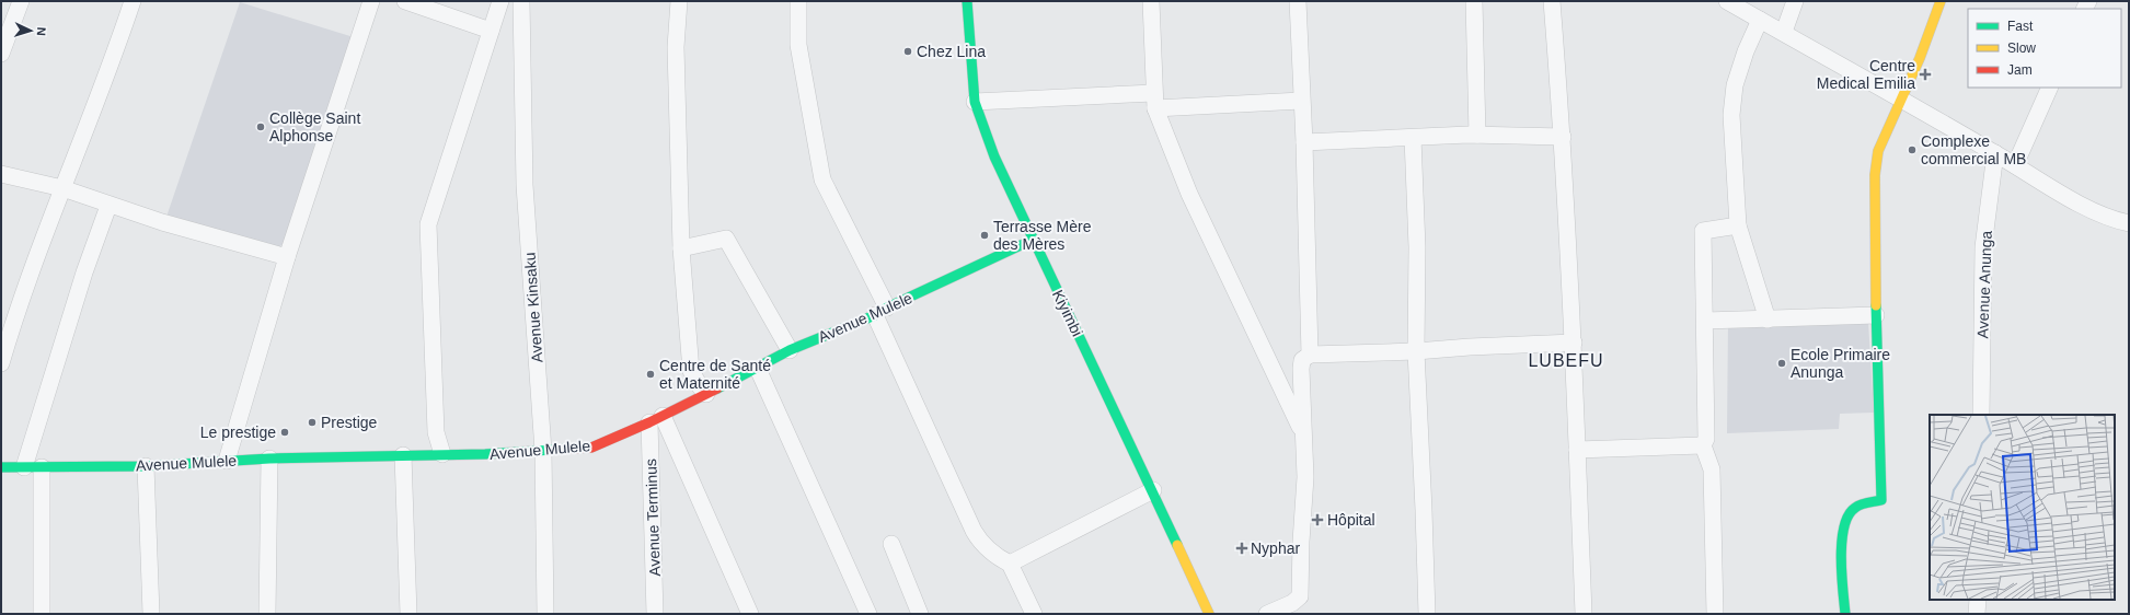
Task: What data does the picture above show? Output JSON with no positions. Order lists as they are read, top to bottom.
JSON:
{
  "streets": {
    "street": [
      "Avenue Anunga",
      "Avenue Kinsaku",
      "Kiyimbi",
      "Avenue Mulele",
      "Avenue Terminus"
    ]
  },
  "crossings": [
    ["Avenue Kinsaku", "Avenue Mulele"],
    ["Kiyimbi", "Avenue Mulele"],
    ["Avenue Mulele", "Avenue Terminus"]
  ],
  "districts": ["LUBEFU"],
  "places": {
    "other": [
      "Chez Lina",
      "Collège Saint Alphonse",
      "Complexe commercial MB",
      "Terrasse Mère des Mères",
      "Ecole Primaire Anunga",
      "Centre de Santé et Maternité",
      "Prestige",
      "Le prestige"
    ],
    "health": ["Centre Medical Emilia", "Hôpital", "Nyphar"]
  },
  "legend": ["Fast", "Slow", "Jam"],
  "north": "right"
}
